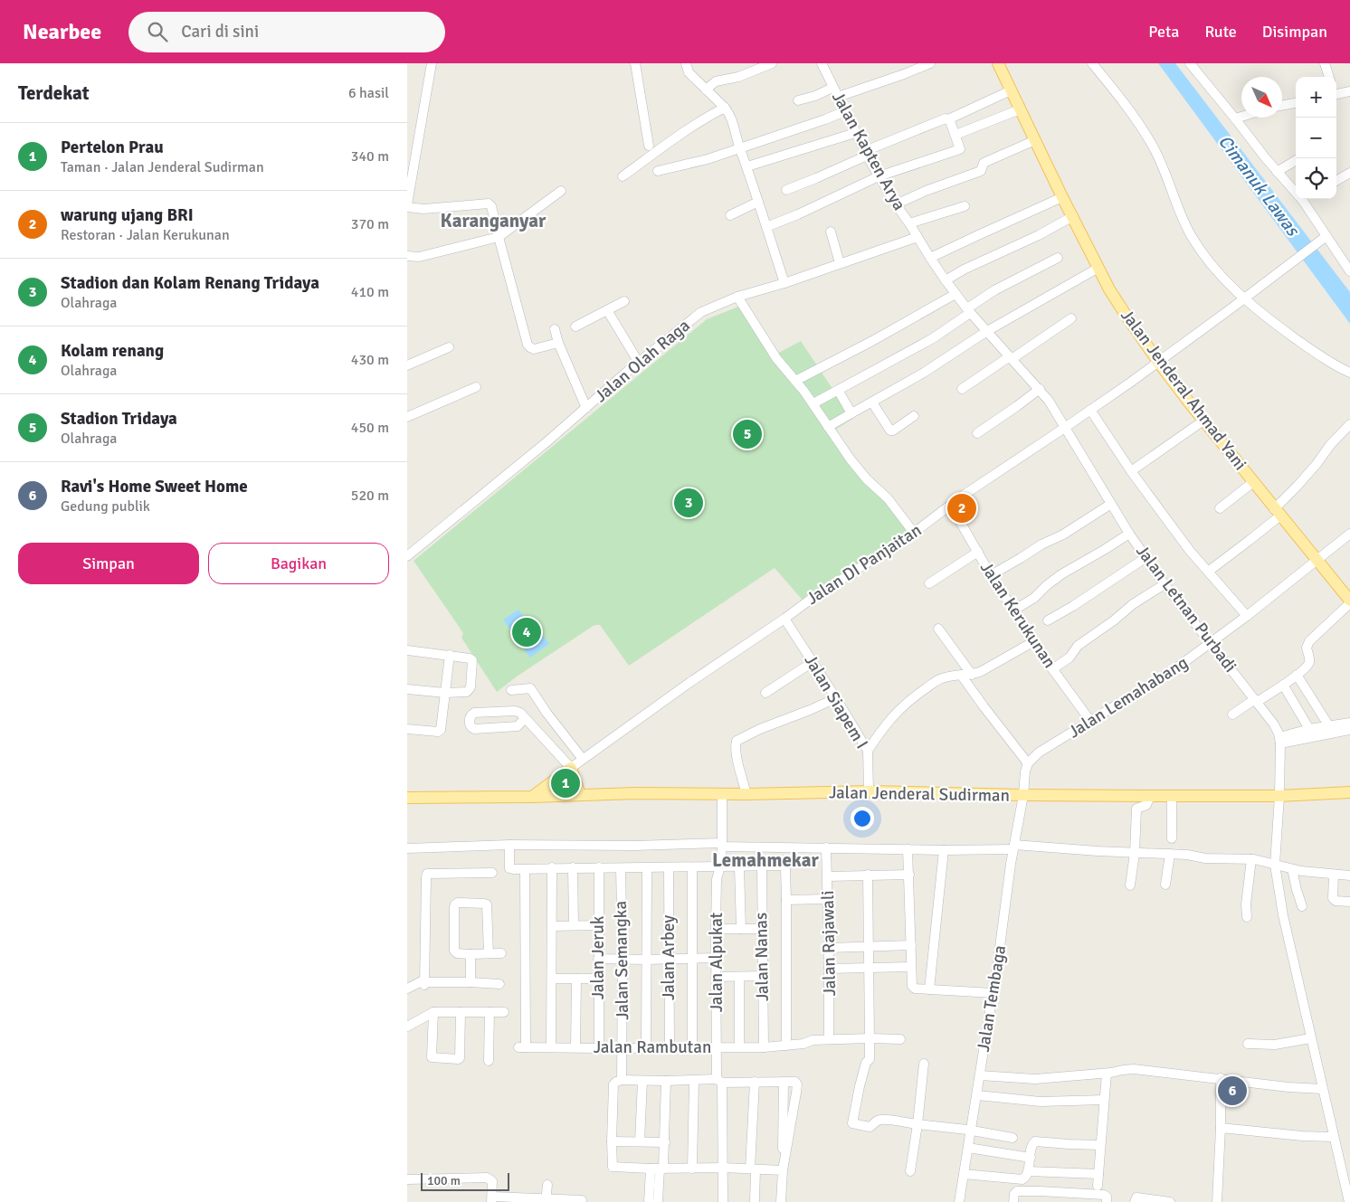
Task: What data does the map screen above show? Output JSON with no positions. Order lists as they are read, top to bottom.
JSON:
{
  "streets": {
    "main road": ["Jalan Jenderal Ahmad Yani", "Jalan Jenderal Sudirman"],
    "street": [
      "Jalan Kapten Arya",
      "Jalan Olah Raga",
      "Jalan DI Panjaitan",
      "Jalan Letnan Purbadi",
      "Jalan Kerukunan",
      "Jalan Lemahabang",
      "Jalan Siapem I",
      "Jalan Rajawali",
      "Jalan Nanas",
      "Jalan Jeruk",
      "Jalan Arbey",
      "Jalan Semangka",
      "Jalan Alpukat",
      "Jalan Tembaga",
      "Jalan Rambutan"
    ]
  },
  "crossings": [
    ["Jalan Kapten Arya", "Jalan Olah Raga"],
    ["Jalan Kapten Arya", "Jalan Letnan Purbadi"],
    ["Jalan Jenderal Ahmad Yani", "Jalan DI Panjaitan"],
    ["Jalan Jenderal Ahmad Yani", "Jalan Lemahabang"],
    ["Jalan DI Panjaitan", "Jalan Letnan Purbadi"],
    ["Jalan DI Panjaitan", "Jalan Kerukunan"],
    ["Jalan DI Panjaitan", "Jalan Siapem I"],
    ["Jalan Letnan Purbadi", "Jalan Lemahabang"],
    ["Jalan Kerukunan", "Jalan Lemahabang"],
    ["Jalan Siapem I", "Jalan Jenderal Sudirman"],
    ["Jalan Jenderal Sudirman", "Jalan Alpukat"],
    ["Jalan Jenderal Sudirman", "Jalan Tembaga"],
    ["Jalan Rajawali", "Jalan Rambutan"],
    ["Jalan Nanas", "Jalan Rambutan"],
    ["Jalan Jeruk", "Jalan Rambutan"],
    ["Jalan Arbey", "Jalan Rambutan"],
    ["Jalan Semangka", "Jalan Rambutan"],
    ["Jalan Alpukat", "Jalan Rambutan"]
  ],
  "districts": ["Karanganyar", "Lemahmekar"],
  "water": ["Cimanuk Lawas"],
  "scale_bar": "100 m",
  "north": "bottom right",
  "page": {
    "header": "Nearbee",
    "search": "Cari di sini",
    "nav": ["Peta", "Rute", "Disimpan"],
    "heading": ["Terdekat", "6 hasil"],
    "map_buttons": ["+", "−"],
    "list": [
      {
        "mark": "1",
        "name": "Pertelon Prau",
        "note": "Taman · Jalan Jenderal Sudirman",
        "value": "340 m"
      },
      {
        "mark": "2",
        "name": "warung ujang BRI",
        "note": "Restoran · Jalan Kerukunan",
        "value": "370 m"
      },
      {
        "mark": "3",
        "name": "Stadion dan Kolam Renang Tridaya",
        "note": "Olahraga",
        "value": "410 m"
      },
      {
        "mark": "4",
        "name": "Kolam renang",
        "note": "Olahraga",
        "value": "430 m"
      },
      {
        "mark": "5",
        "name": "Stadion Tridaya",
        "note": "Olahraga",
        "value": "450 m"
      },
      {
        "mark": "6",
        "name": "Ravi's Home Sweet Home",
        "note": "Gedung publik",
        "value": "520 m"
      }
    ],
    "pins": [
      "5",
      "3",
      "2",
      "4",
      "1",
      "6"
    ],
    "buttons": ["Simpan", "Bagikan"],
    "scale": "100 m"
  }
}
